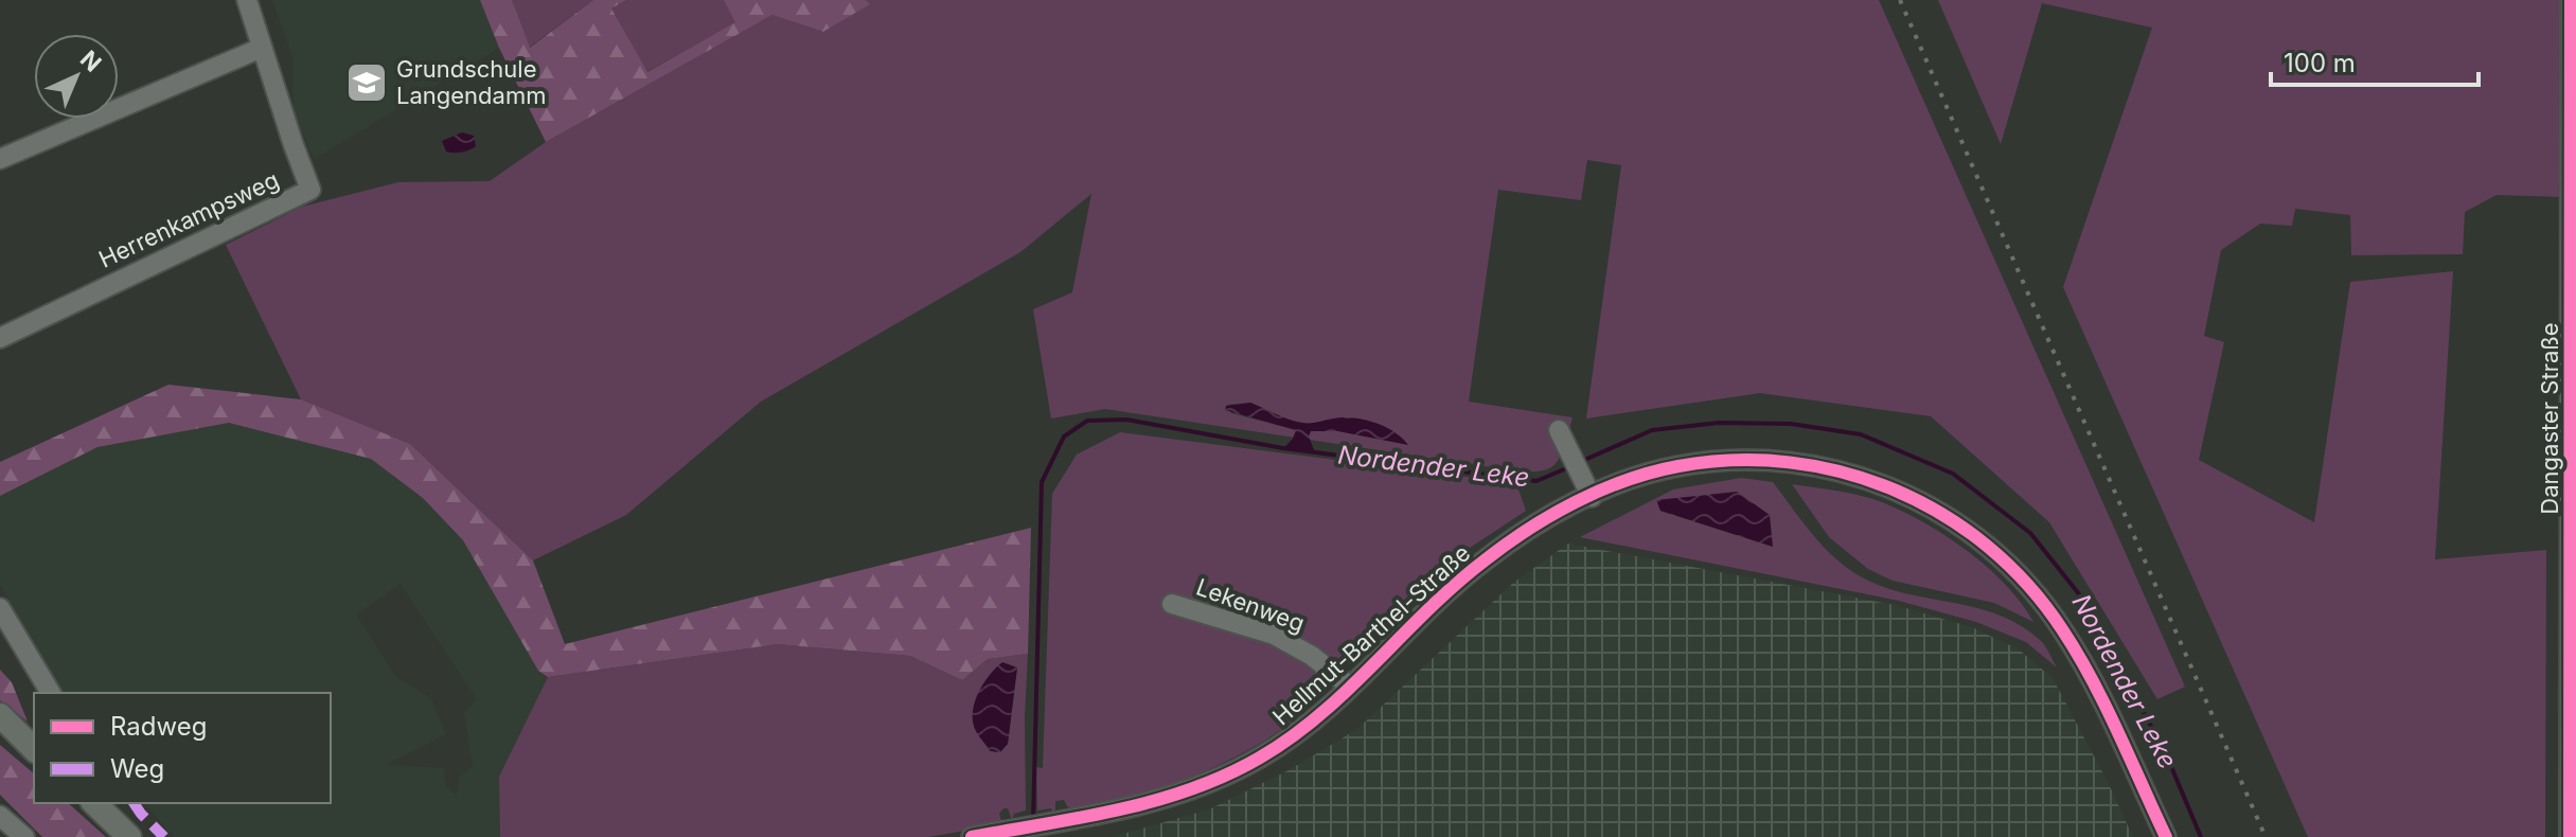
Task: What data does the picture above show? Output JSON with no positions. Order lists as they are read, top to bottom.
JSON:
{
  "streets": {
    "street": [
      "Herrenkampsweg",
      "Dangaster Straße",
      "Lekenweg",
      "Hellmut-Barthel-Straße"
    ]
  },
  "crossings": [
    ["Lekenweg", "Hellmut-Barthel-Straße"]
  ],
  "water": ["Nordender Leke"],
  "places": {
    "school or university": ["Grundschule Langendamm"]
  },
  "legend": ["Radweg", "Weg"],
  "scale_bar": "100 m",
  "north": "top right"
}
